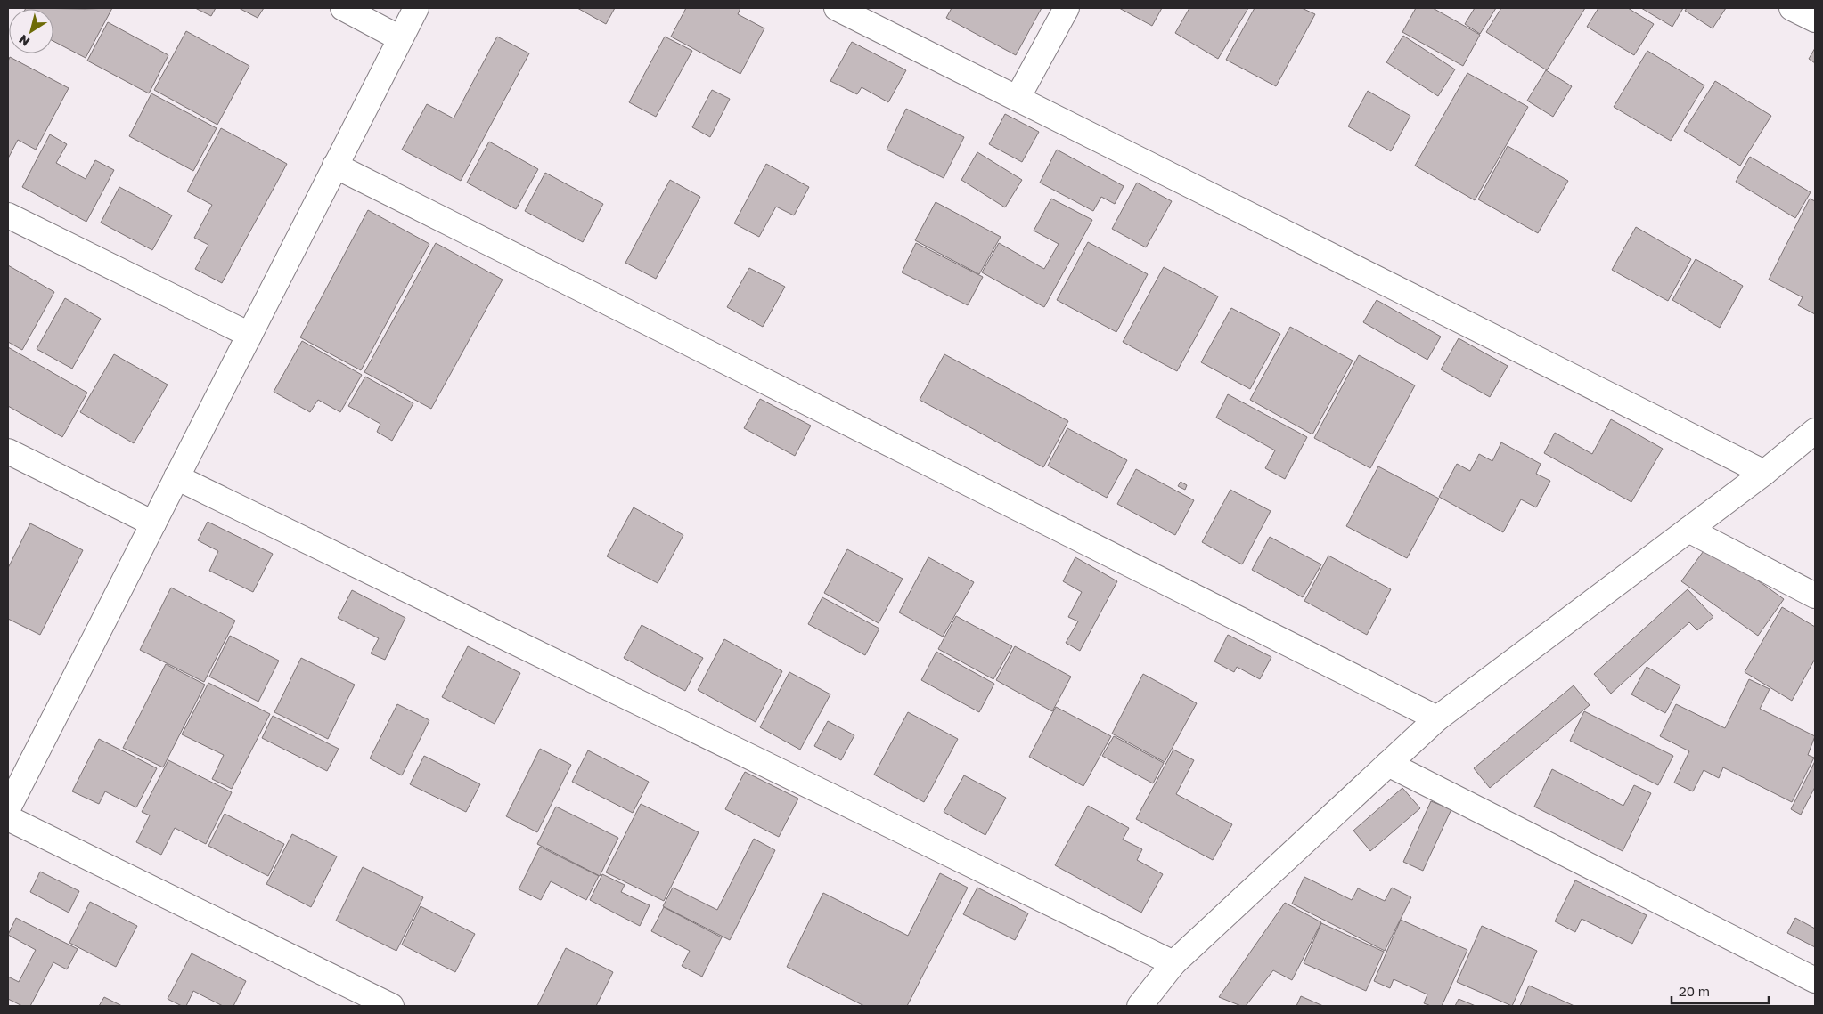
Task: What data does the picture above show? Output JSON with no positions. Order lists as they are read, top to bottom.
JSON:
{
  "scale_bar": "20 m",
  "north": "bottom left"
}
